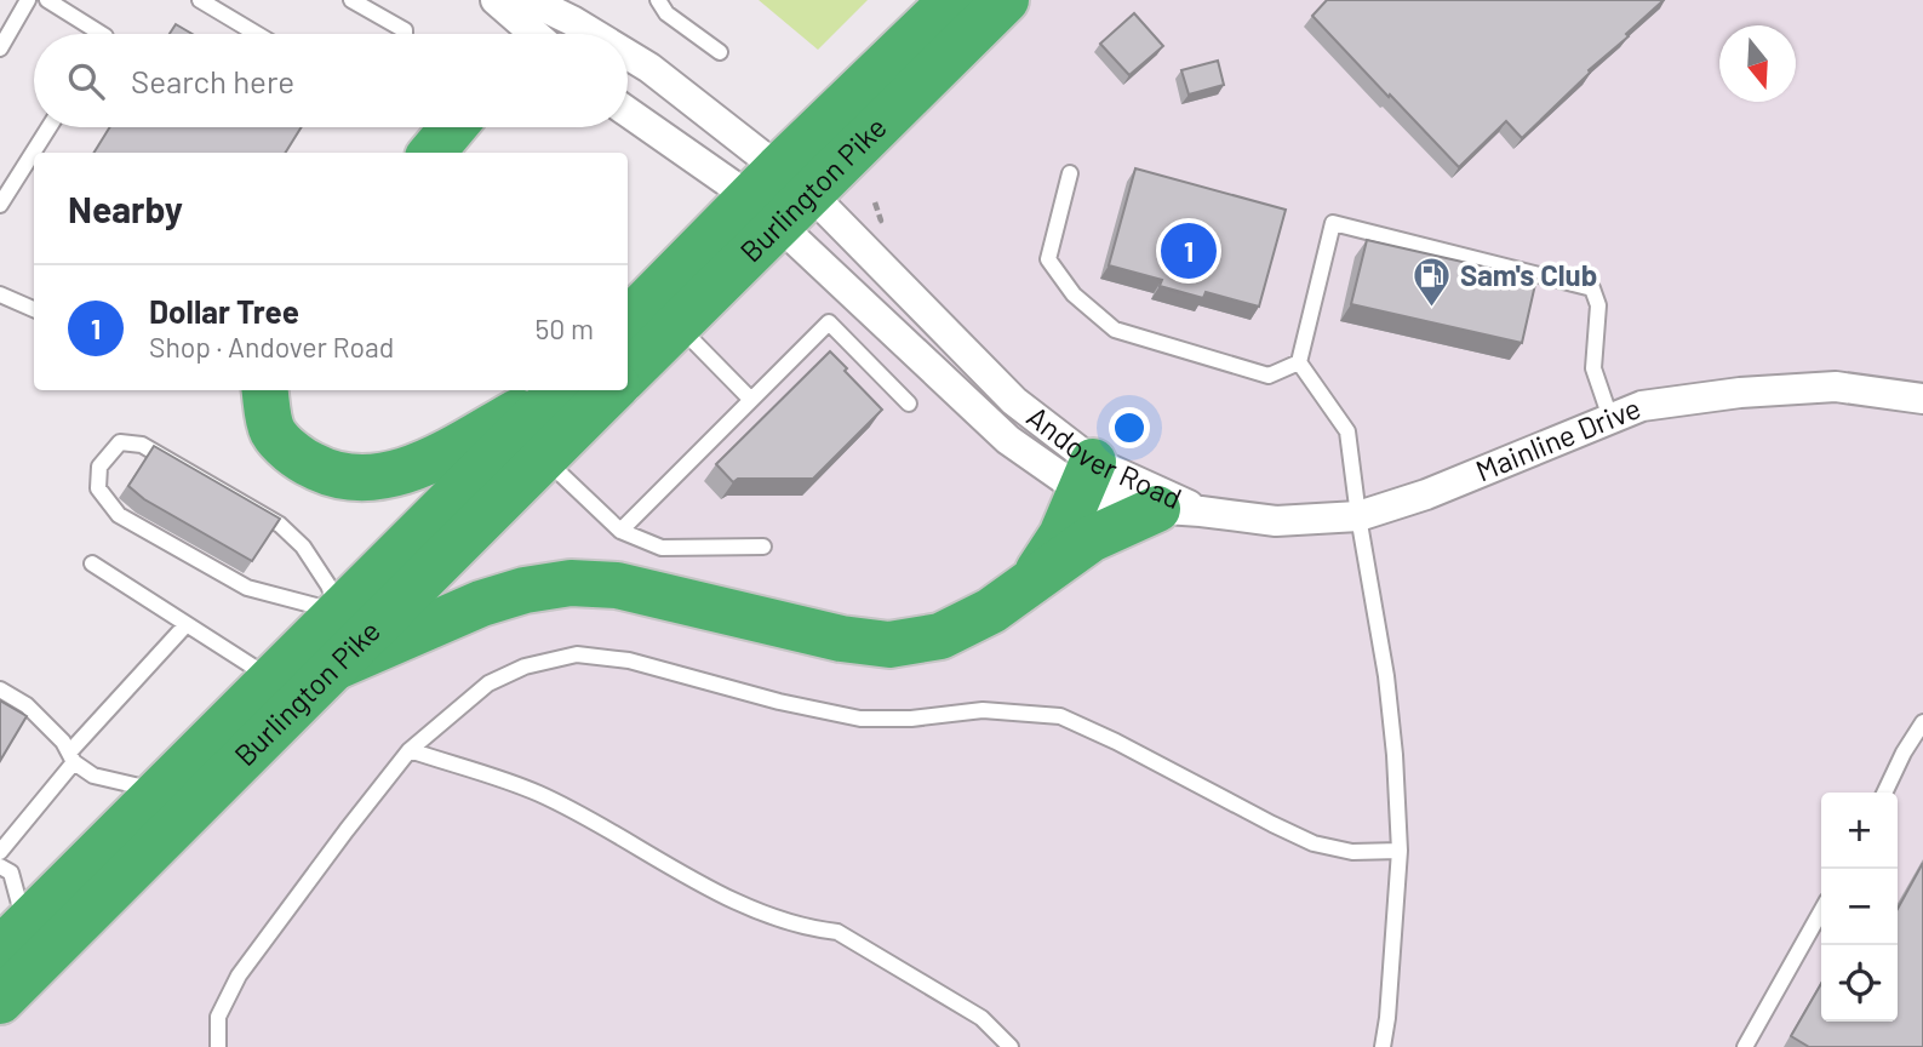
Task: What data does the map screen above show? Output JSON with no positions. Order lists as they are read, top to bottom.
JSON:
{
  "streets": {
    "highway": ["Burlington Pike"],
    "street": ["Mainline Drive", "Andover Road"]
  },
  "crossings": [
    ["Burlington Pike", "Andover Road"],
    ["Mainline Drive", "Andover Road"]
  ],
  "places": {
    "fuel station": ["Sam's Club"]
  },
  "north": "bottom",
  "page": {
    "search": "Search here",
    "heading": "Nearby",
    "pins": "1",
    "list": [
      {
        "mark": "1",
        "name": "Dollar Tree",
        "note": "Shop · Andover Road",
        "value": "50 m"
      }
    ],
    "map_buttons": ["+", "−"]
  }
}
